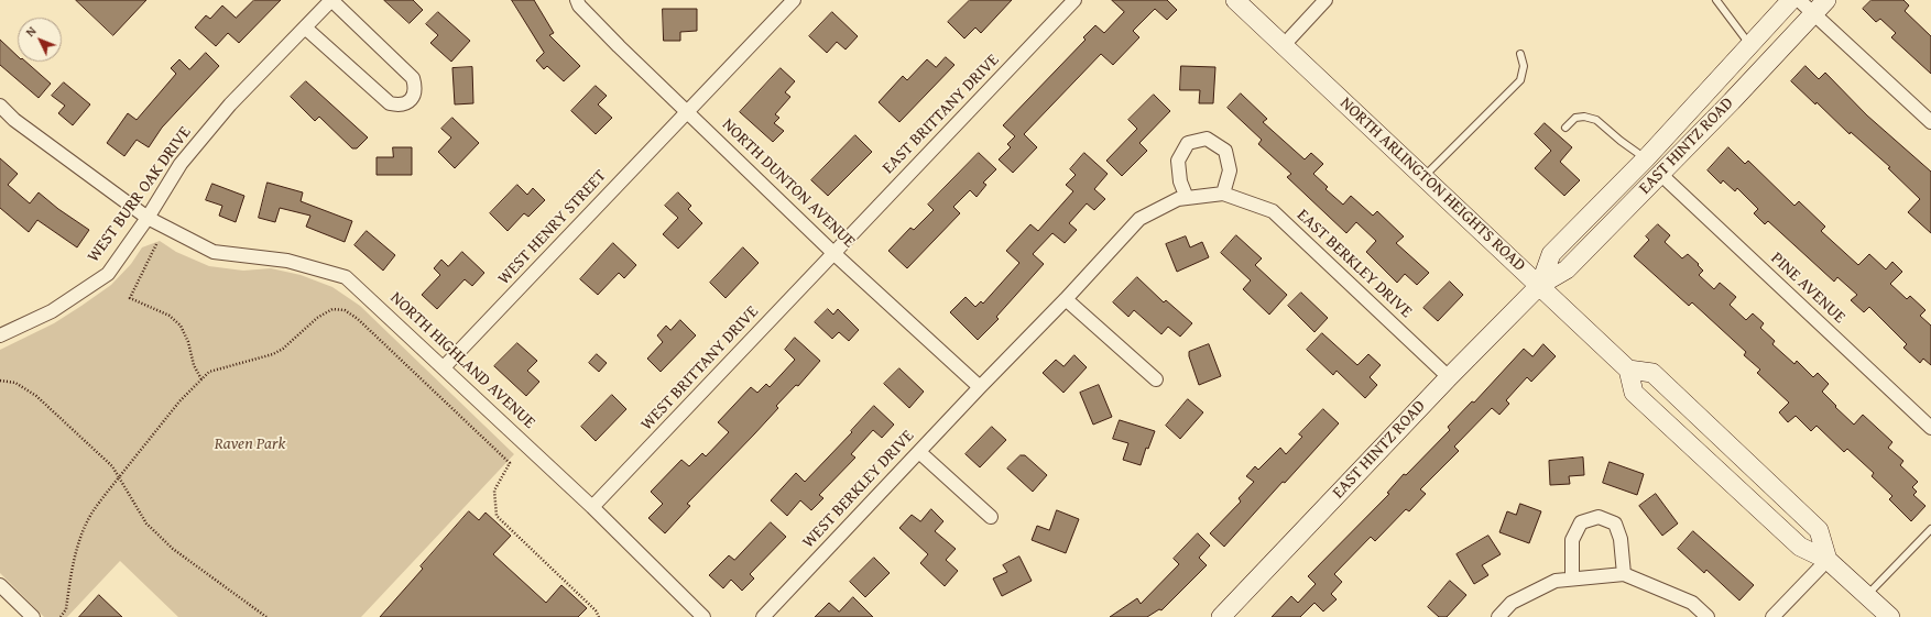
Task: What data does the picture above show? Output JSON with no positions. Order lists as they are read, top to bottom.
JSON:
{
  "streets": {
    "main road": ["EAST HINTZ ROAD", "NORTH ARLINGTON HEIGHTS ROAD"],
    "street": [
      "EAST BRITTANY DRIVE",
      "NORTH DUNTON AVENUE",
      "WEST BURR OAK DRIVE",
      "WEST HENRY STREET",
      "EAST BERKLEY DRIVE",
      "PINE AVENUE",
      "NORTH HIGHLAND AVENUE",
      "WEST BRITTANY DRIVE",
      "WEST BERKLEY DRIVE"
    ]
  },
  "crossings": [
    ["EAST BRITTANY DRIVE", "NORTH DUNTON AVENUE"],
    ["EAST BRITTANY DRIVE", "WEST BRITTANY DRIVE"],
    ["EAST HINTZ ROAD", "NORTH ARLINGTON HEIGHTS ROAD"],
    ["EAST HINTZ ROAD", "EAST BERKLEY DRIVE"],
    ["EAST HINTZ ROAD", "PINE AVENUE"],
    ["NORTH DUNTON AVENUE", "WEST HENRY STREET"],
    ["NORTH DUNTON AVENUE", "EAST BERKLEY DRIVE"],
    ["NORTH DUNTON AVENUE", "WEST BRITTANY DRIVE"],
    ["NORTH DUNTON AVENUE", "WEST BERKLEY DRIVE"],
    ["WEST BURR OAK DRIVE", "NORTH HIGHLAND AVENUE"],
    ["WEST HENRY STREET", "NORTH HIGHLAND AVENUE"],
    ["EAST BERKLEY DRIVE", "WEST BERKLEY DRIVE"],
    ["NORTH HIGHLAND AVENUE", "WEST BRITTANY DRIVE"]
  ],
  "parks": ["Raven Park"],
  "north": "top left"
}
